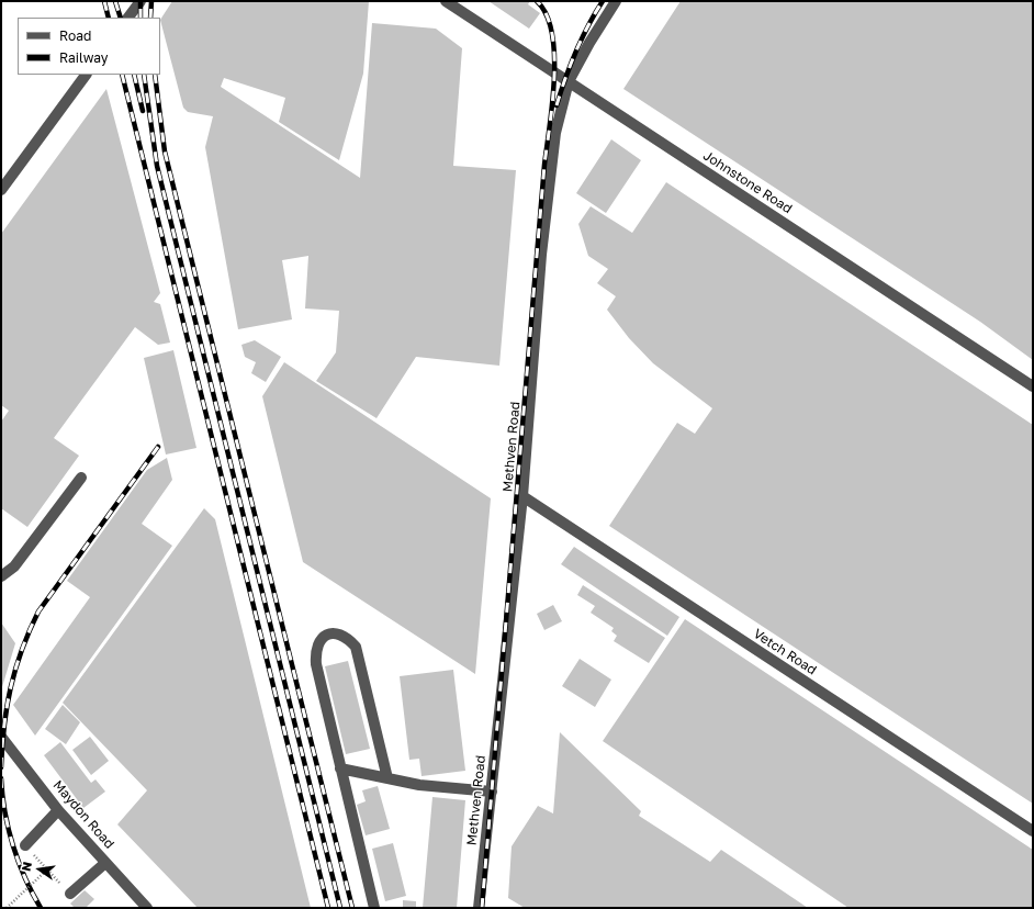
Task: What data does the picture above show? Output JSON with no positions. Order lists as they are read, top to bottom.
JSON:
{
  "streets": {
    "street": [
      "Johnstone Road",
      "Methven Road",
      "Vetch Road",
      "Maydon Road"
    ]
  },
  "crossings": [
    ["Johnstone Road", "Methven Road"],
    ["Methven Road", "Vetch Road"]
  ],
  "legend": ["Road", "Railway"],
  "north": "left"
}
